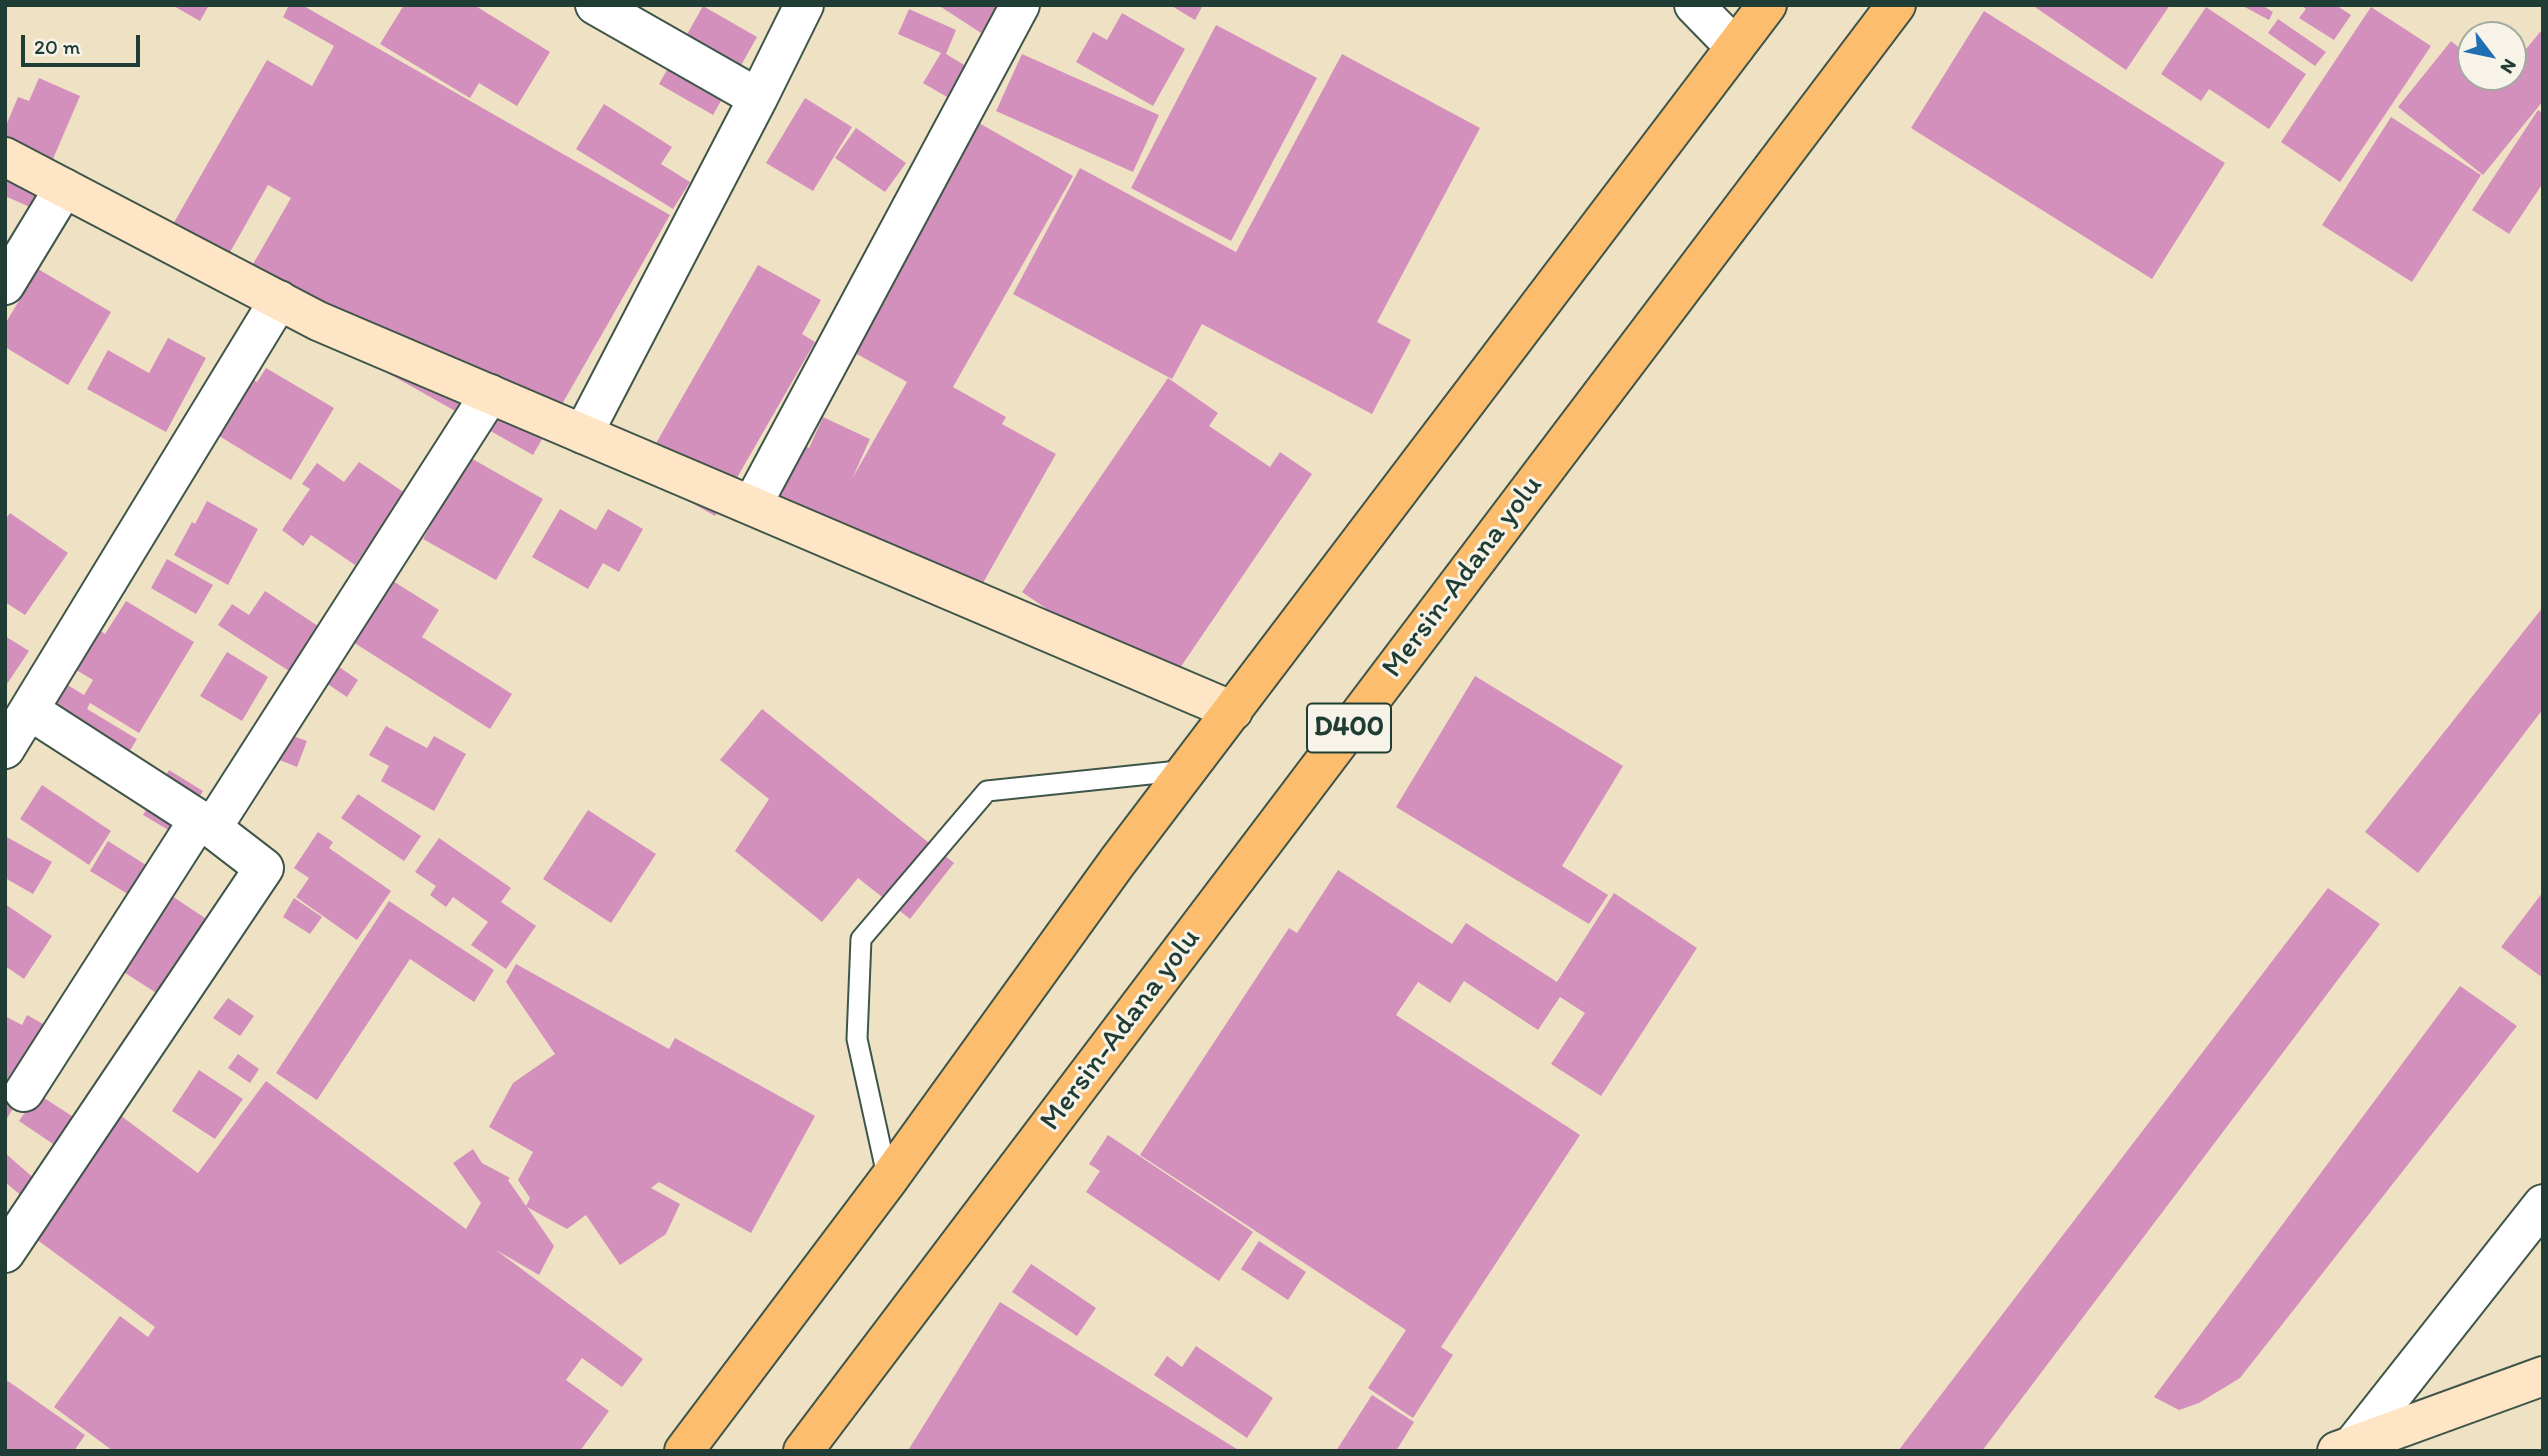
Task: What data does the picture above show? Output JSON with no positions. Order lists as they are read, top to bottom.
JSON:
{
  "streets": {
    "highway": ["Mersin-Adana yolu", "D400"]
  },
  "scale_bar": "20 m",
  "north": "bottom right"
}
